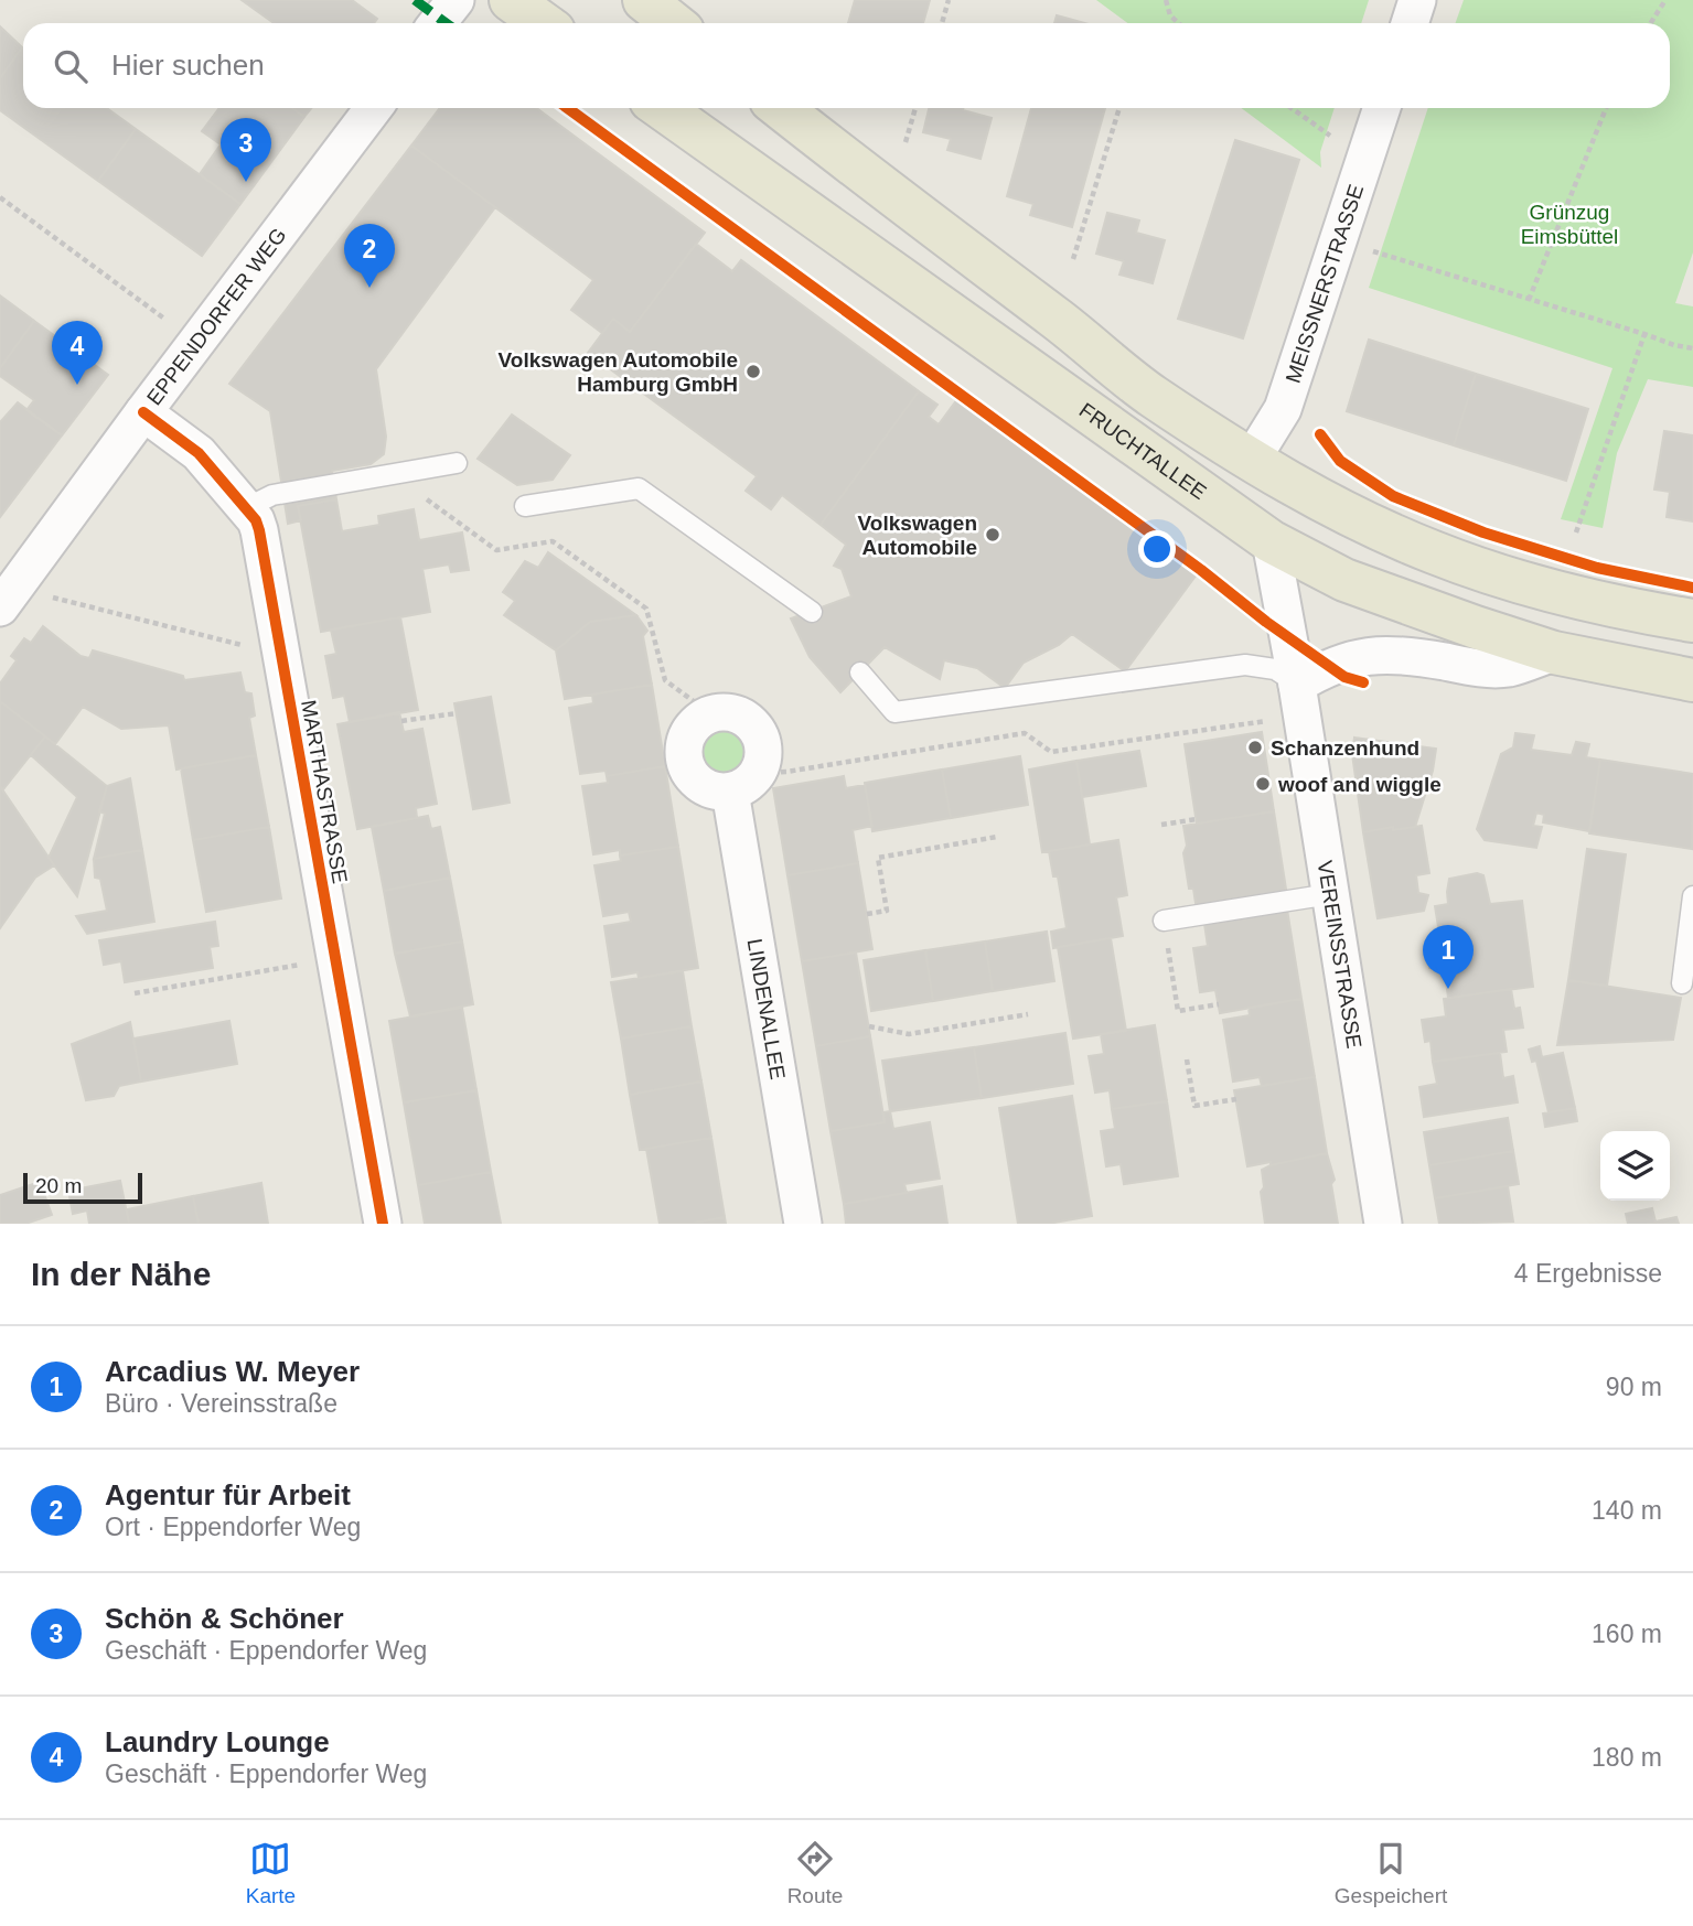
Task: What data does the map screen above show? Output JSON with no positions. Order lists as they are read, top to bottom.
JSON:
{
  "streets": {
    "main road": ["FRUCHTALLEE"],
    "street": [
      "MEISSNERSTRASSE",
      "EPPENDORFER WEG",
      "MARTHASTRASSE",
      "VEREINSSTRASSE",
      "LINDENALLEE"
    ]
  },
  "crossings": [
    ["EPPENDORFER WEG", "MARTHASTRASSE"],
    ["FRUCHTALLEE", "VEREINSSTRASSE"]
  ],
  "parks": ["Grünzug Eimsbüttel"],
  "places": [
    "Volkswagen Automobile Hamburg GmbH",
    "Volkswagen Automobile",
    "Schanzenhund",
    "woof and wiggle"
  ],
  "scale_bar": "20 m",
  "page": {
    "search": "Hier suchen",
    "pins": [
      "3",
      "2",
      "4",
      "1"
    ],
    "scale": "20 m",
    "heading": ["In der Nähe", "4 Ergebnisse"],
    "list": [
      {
        "mark": "1",
        "name": "Arcadius W. Meyer",
        "note": "Büro · Vereinsstraße",
        "value": "90 m"
      },
      {
        "mark": "2",
        "name": "Agentur für Arbeit",
        "note": "Ort · Eppendorfer Weg",
        "value": "140 m"
      },
      {
        "mark": "3",
        "name": "Schön & Schöner",
        "note": "Geschäft · Eppendorfer Weg",
        "value": "160 m"
      },
      {
        "mark": "4",
        "name": "Laundry Lounge",
        "note": "Geschäft · Eppendorfer Weg",
        "value": "180 m"
      }
    ],
    "nav": ["Karte", "Route", "Gespeichert"]
  }
}
